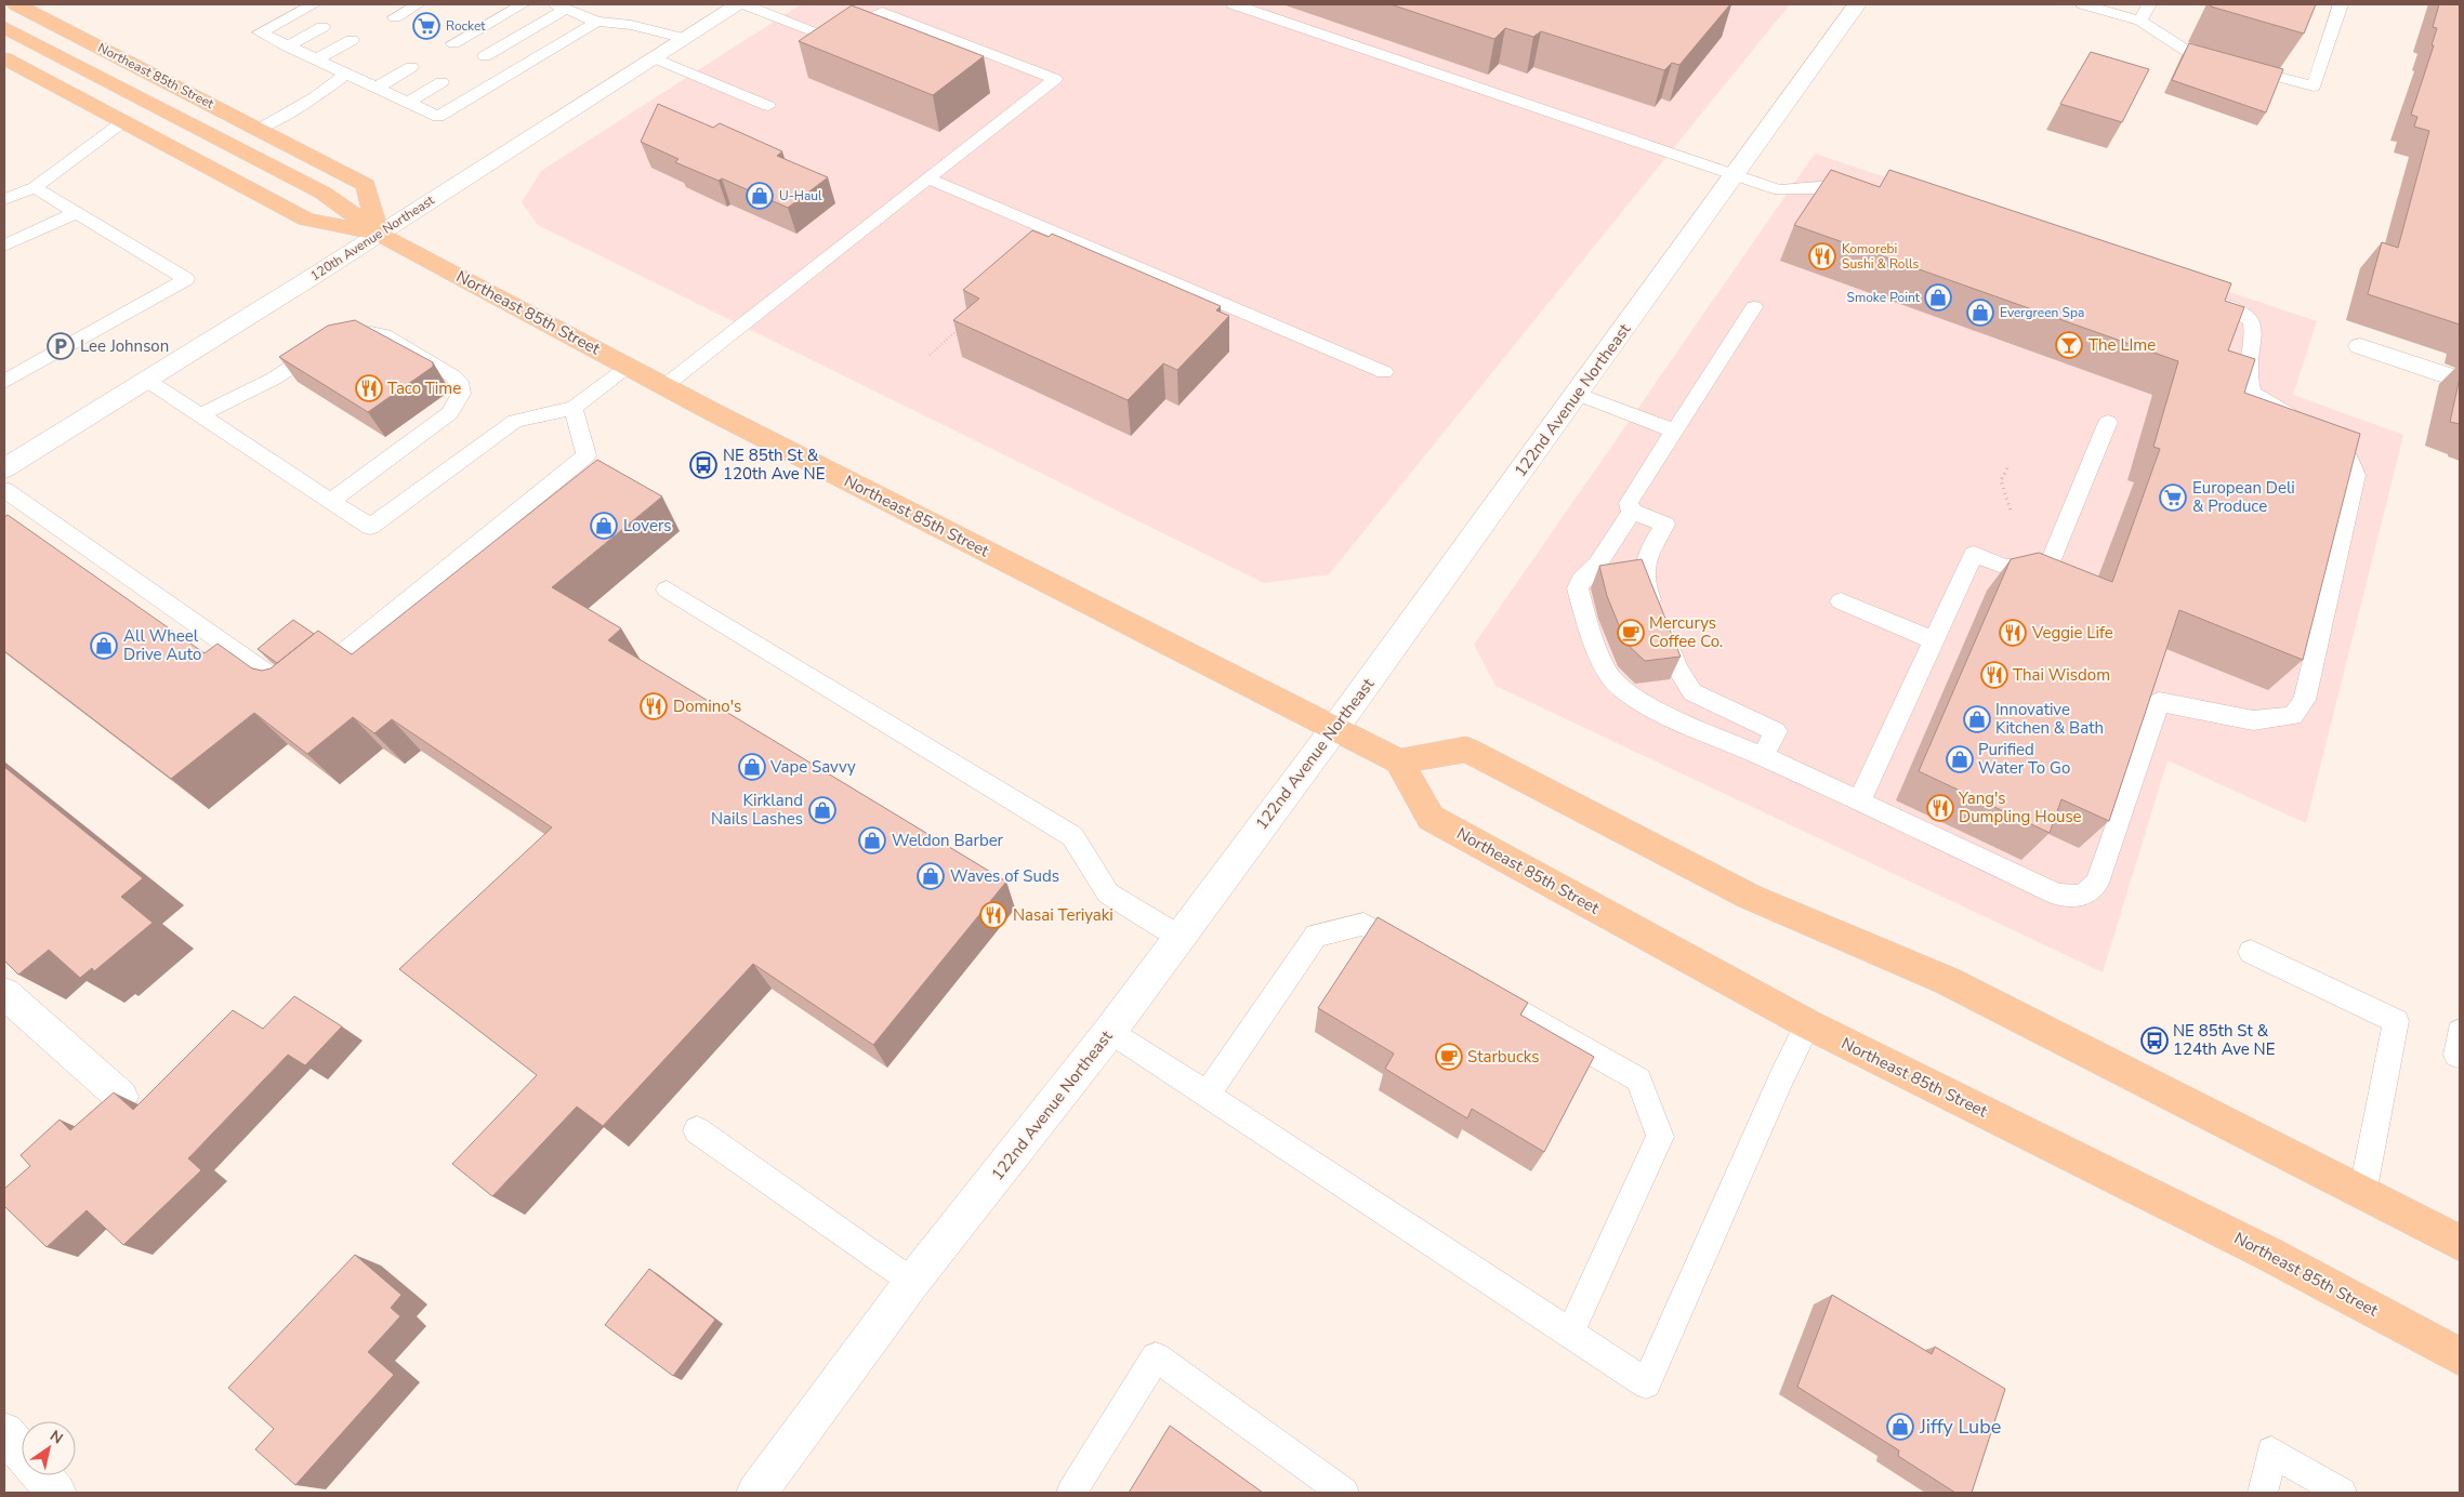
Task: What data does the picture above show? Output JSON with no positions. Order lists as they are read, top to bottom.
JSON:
{
  "streets": {
    "main road": ["Northeast 85th Street"],
    "street": ["120th Avenue Northeast", "122nd Avenue Northeast"]
  },
  "crossings": [
    ["Northeast 85th Street", "120th Avenue Northeast"],
    ["Northeast 85th Street", "122nd Avenue Northeast"]
  ],
  "places": {
    "supermarket": ["Rocket", "European Deli & Produce"],
    "shop": [
      "U-Haul",
      "Smoke Point",
      "Evergreen Spa",
      "Lovers",
      "All Wheel Drive Auto",
      "Innovative Kitchen & Bath",
      "Purified Water To Go",
      "Vape Savvy",
      "Kirkland Nails Lashes",
      "Weldon Barber",
      "Waves of Suds",
      "Jiffy Lube"
    ],
    "restaurant": [
      "Komorebi Sushi & Rolls",
      "Taco Time",
      "Veggie Life",
      "Thai Wisdom",
      "Domino's",
      "Yang's Dumpling House",
      "Nasai Teriyaki"
    ],
    "bar": ["The LIme"],
    "parking": ["Lee Johnson"],
    "bus stop": ["NE 85th St & 120th Ave NE", "NE 85th St & 124th Ave NE"],
    "cafe": ["Mercurys Coffee Co.", "Starbucks"]
  },
  "north": "top right"
}
